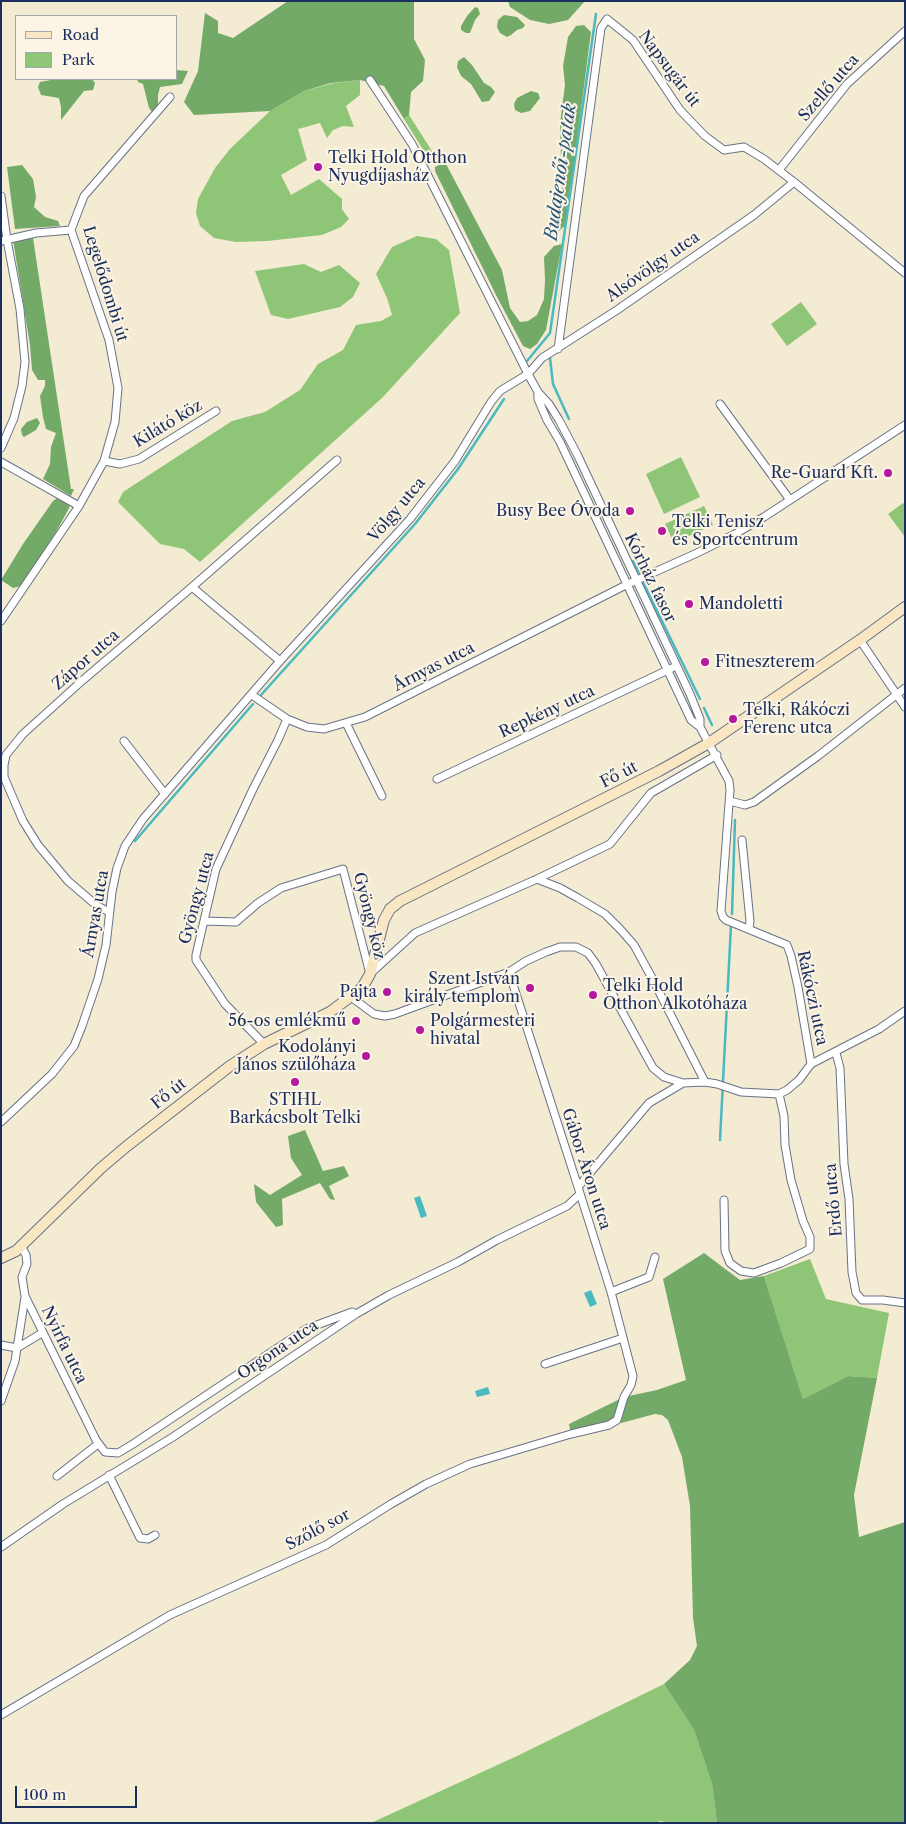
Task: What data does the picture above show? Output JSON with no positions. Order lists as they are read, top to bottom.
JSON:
{
  "streets": {
    "main road": ["Fő út"],
    "street": [
      "Napsugár út",
      "Szellő utca",
      "Alsóvölgy utca",
      "Legelődombi út",
      "Kilátó köz",
      "Völgy utca",
      "Kórház fasor",
      "Zápor utca",
      "Árnyas utca",
      "Repkény utca",
      "Gyöngy utca",
      "Gyöngy köz",
      "Rákóczi utca",
      "Gábor Áron utca",
      "Erdő utca",
      "Nyírfa utca",
      "Orgona utca",
      "Szőlő sor"
    ]
  },
  "crossings": [
    ["Napsugár út", "Szellő utca"],
    ["Napsugár út", "Alsóvölgy utca"],
    ["Alsóvölgy utca", "Völgy utca"],
    ["Alsóvölgy utca", "Kórház fasor"],
    ["Legelődombi út", "Kilátó köz"],
    ["Völgy utca", "Kórház fasor"],
    ["Völgy utca", "Árnyas utca"],
    ["Kórház fasor", "Árnyas utca"],
    ["Kórház fasor", "Repkény utca"],
    ["Kórház fasor", "Fő út"],
    ["Kórház fasor", "Rákóczi utca"],
    ["Zápor utca", "Árnyas utca"],
    ["Árnyas utca", "Gyöngy utca"],
    ["Fő út", "Gyöngy utca"],
    ["Fő út", "Gyöngy köz"],
    ["Fő út", "Rákóczi utca"],
    ["Fő út", "Nyírfa utca"],
    ["Gyöngy utca", "Gyöngy köz"],
    ["Gábor Áron utca", "Orgona utca"],
    ["Gábor Áron utca", "Szőlő sor"],
    ["Nyírfa utca", "Orgona utca"]
  ],
  "water": ["Budajenői-patak"],
  "places": [
    "Telki Hold Otthon Nyugdíjasház",
    "Re-Guard Kft.",
    "Busy Bee Óvoda",
    "Telki Tenisz és Sportcentrum",
    "Mandoletti",
    "Fitneszterem",
    "Telki, Rákóczi Ferenc utca",
    "Szent István király templom",
    "Pajta",
    "Telki Hold Otthon Alkotóháza",
    "56-os emlékmű",
    "Polgármesteri hivatal",
    "Kodolányi János szülőháza",
    "STIHL Barkácsbolt Telki"
  ],
  "legend": ["Road", "Park"],
  "scale_bar": "100 m"
}
